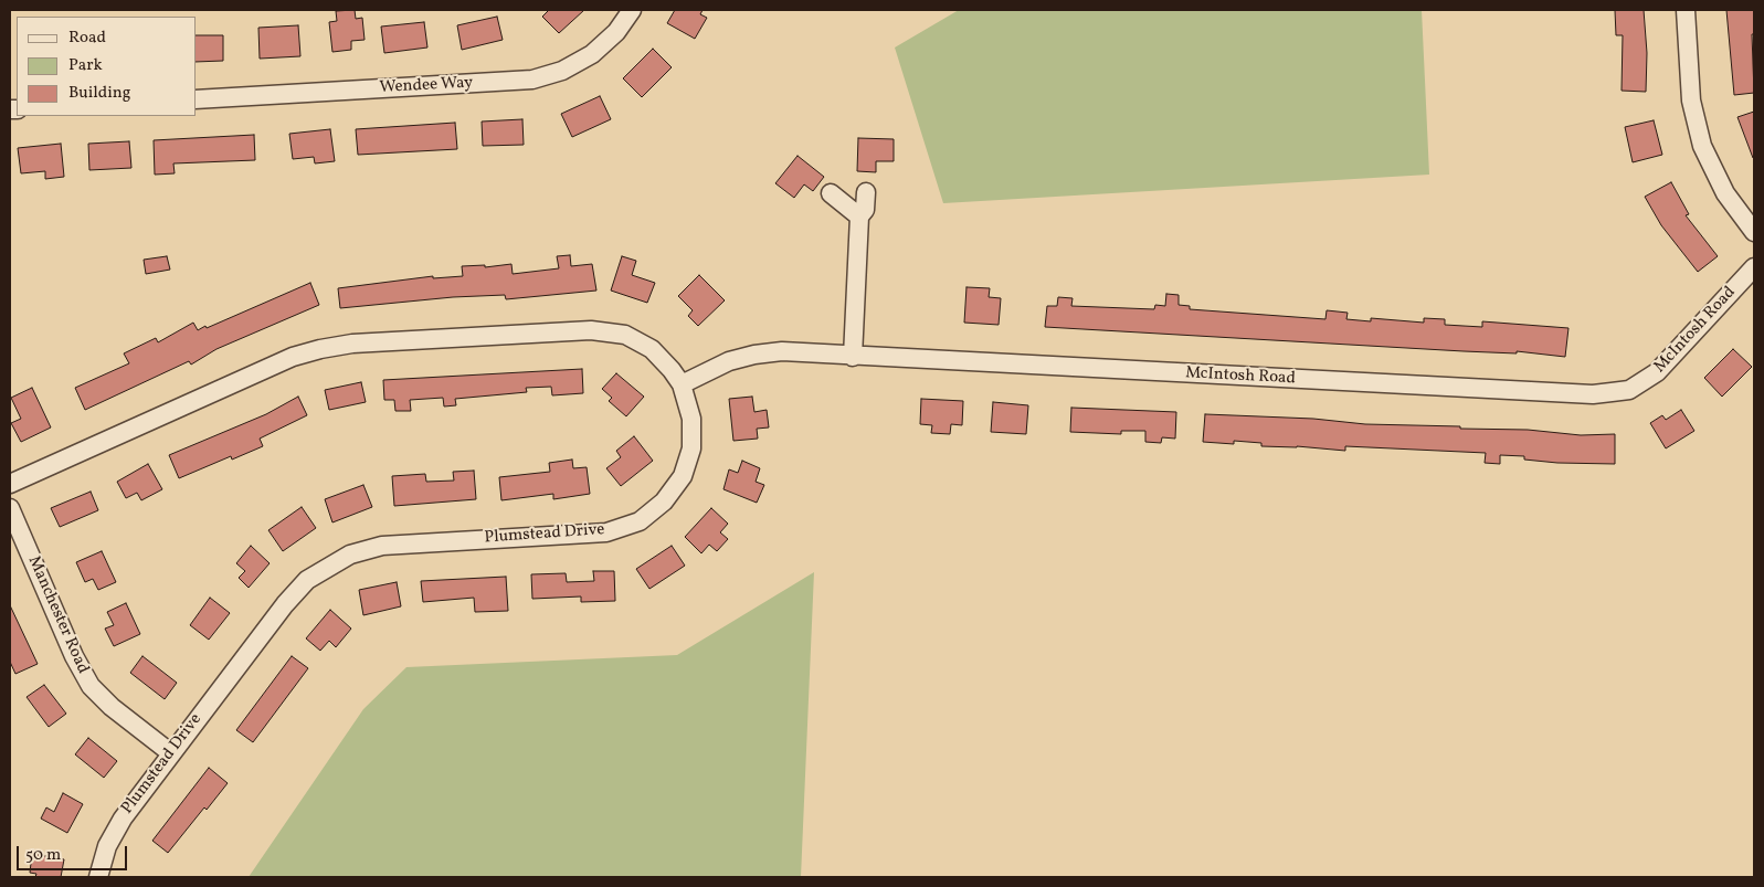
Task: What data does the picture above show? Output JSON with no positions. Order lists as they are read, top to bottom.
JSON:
{
  "streets": {
    "street": [
      "Wendee Way",
      "McIntosh Road",
      "Plumstead Drive",
      "Manchester Road"
    ]
  },
  "crossings": [
    ["McIntosh Road", "Plumstead Drive"],
    ["Plumstead Drive", "Manchester Road"]
  ],
  "legend": ["Road", "Park", "Building"],
  "scale_bar": "50 m"
}
